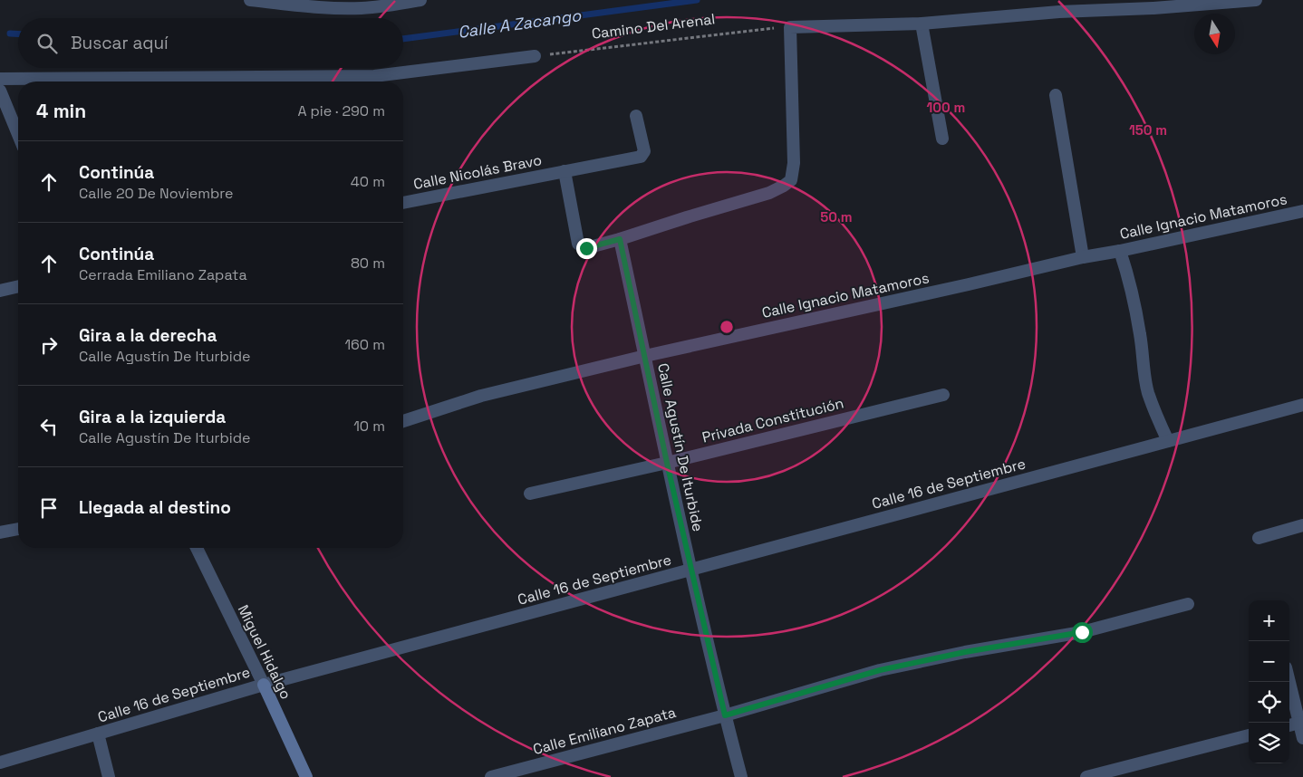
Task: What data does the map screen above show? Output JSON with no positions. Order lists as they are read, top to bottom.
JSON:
{
  "streets": {
    "main road": ["Miguel Hidalgo"],
    "street": [
      "Calle Nicolás Bravo",
      "Calle Ignacio Matamoros",
      "Privada Constitución",
      "Calle Agustín De Iturbide",
      "Calle 16 de Septiembre",
      "Calle Emiliano Zapata"
    ],
    "path": ["Camino Del Arenal"]
  },
  "crossings": [
    ["Calle Ignacio Matamoros", "Calle Agustín De Iturbide"],
    ["Privada Constitución", "Calle Agustín De Iturbide"],
    ["Calle Agustín De Iturbide", "Calle 16 de Septiembre"],
    ["Calle Agustín De Iturbide", "Calle Emiliano Zapata"],
    ["Calle 16 de Septiembre", "Miguel Hidalgo"]
  ],
  "water": ["Calle A Zacango"],
  "north": "bottom",
  "page": {
    "search": "Buscar aquí",
    "heading": ["4 min", "A pie · 290 m"],
    "list": [
      ["Continúa", "Calle 20 De Noviembre", "40 m"],
      ["Continúa", "Cerrada Emiliano Zapata", "80 m"],
      ["Gira a la derecha", "Calle Agustín De Iturbide", "160 m"],
      ["Gira a la izquierda", "Calle Agustín De Iturbide", "10 m"],
      "Llegada al destino"
    ],
    "map_buttons": ["+", "−"]
  },
  "rings": ["100 m", "150 m", "50 m"]
}
